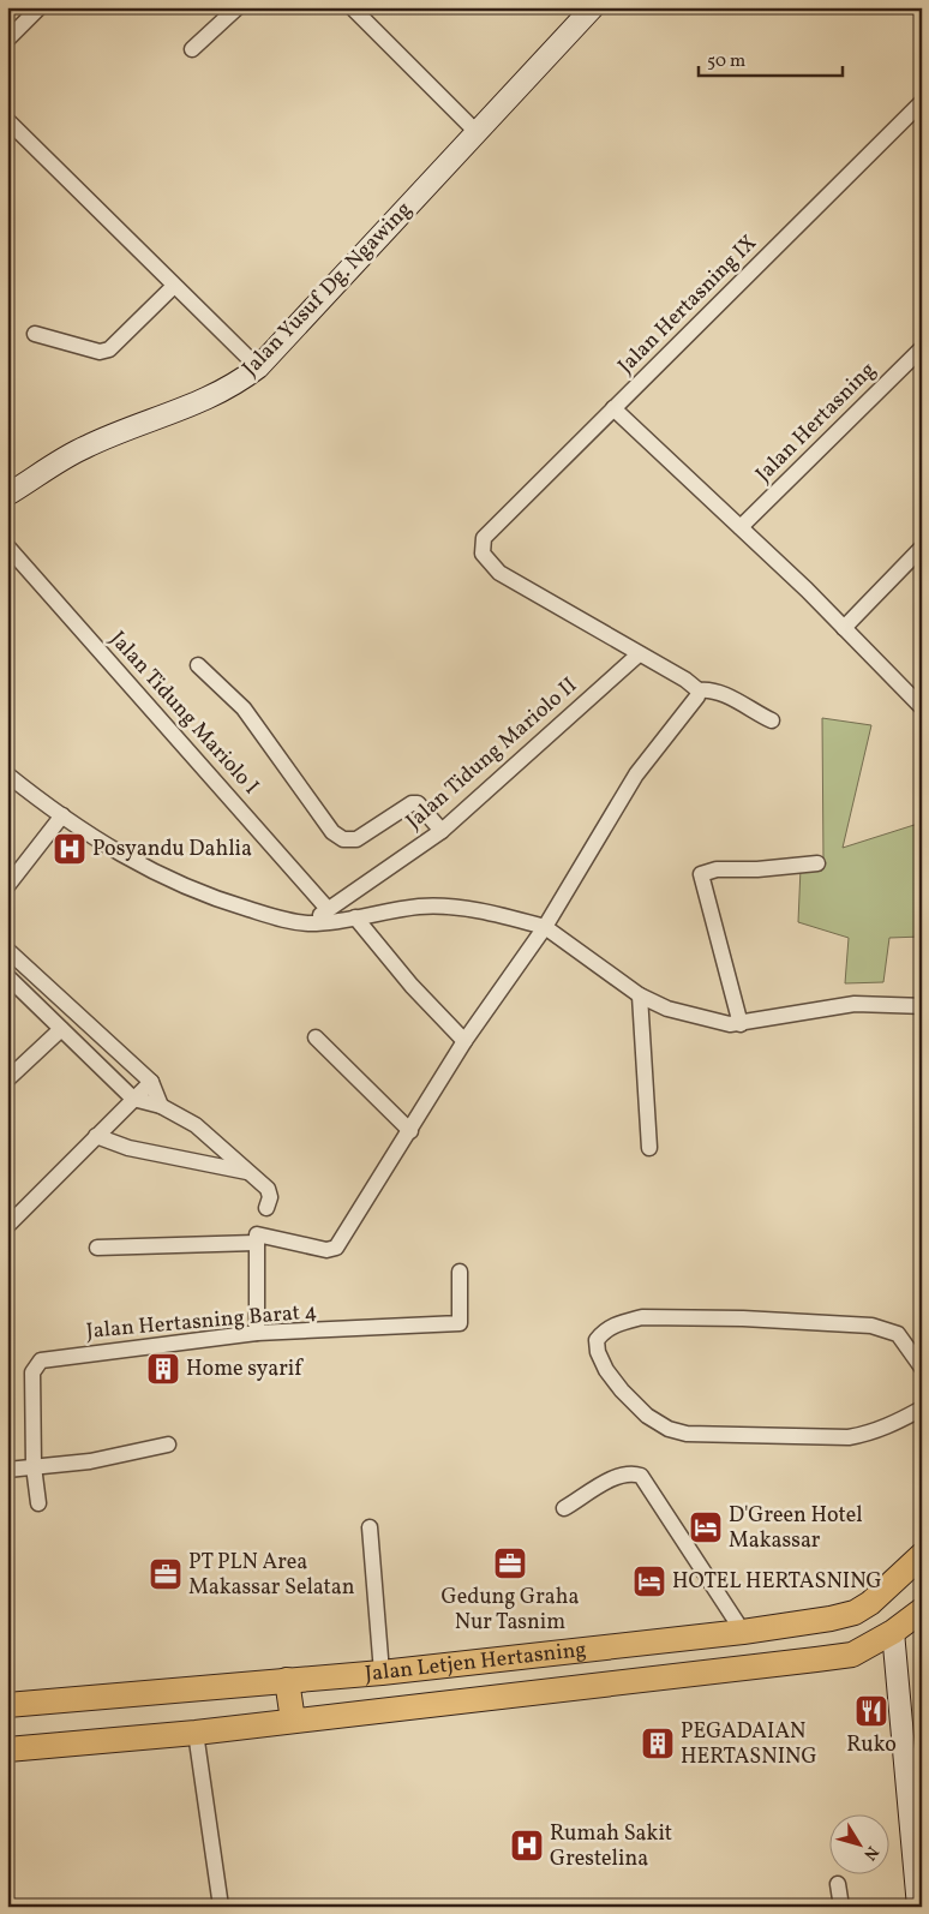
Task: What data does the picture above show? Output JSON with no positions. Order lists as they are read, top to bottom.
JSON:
{
  "streets": {
    "main road": ["Jalan Letjen Hertasning"],
    "street": [
      "Jalan Yusuf Dg. Ngawing",
      "Jalan Hertasning IX",
      "Jalan Hertasning",
      "Jalan Tidung Mariolo I",
      "Jalan Tidung Mariolo II",
      "Jalan Hertasning Barat 4"
    ]
  },
  "crossings": [
    ["Jalan Hertasning IX", "Jalan Tidung Mariolo II"],
    ["Jalan Tidung Mariolo I", "Jalan Tidung Mariolo II"]
  ],
  "places": {
    "hospital": ["Posyandu Dahlia", "Rumah Sakit Grestelina"],
    "building": ["Home syarif", "PEGADAIAN HERTASNING"],
    "hotel": ["D'Green Hotel Makassar", "HOTEL HERTASNING"],
    "office": ["Gedung Graha Nur Tasnim", "PT PLN Area Makassar Selatan"],
    "restaurant": ["Ruko"]
  },
  "scale_bar": "50 m",
  "north": "bottom right"
}
